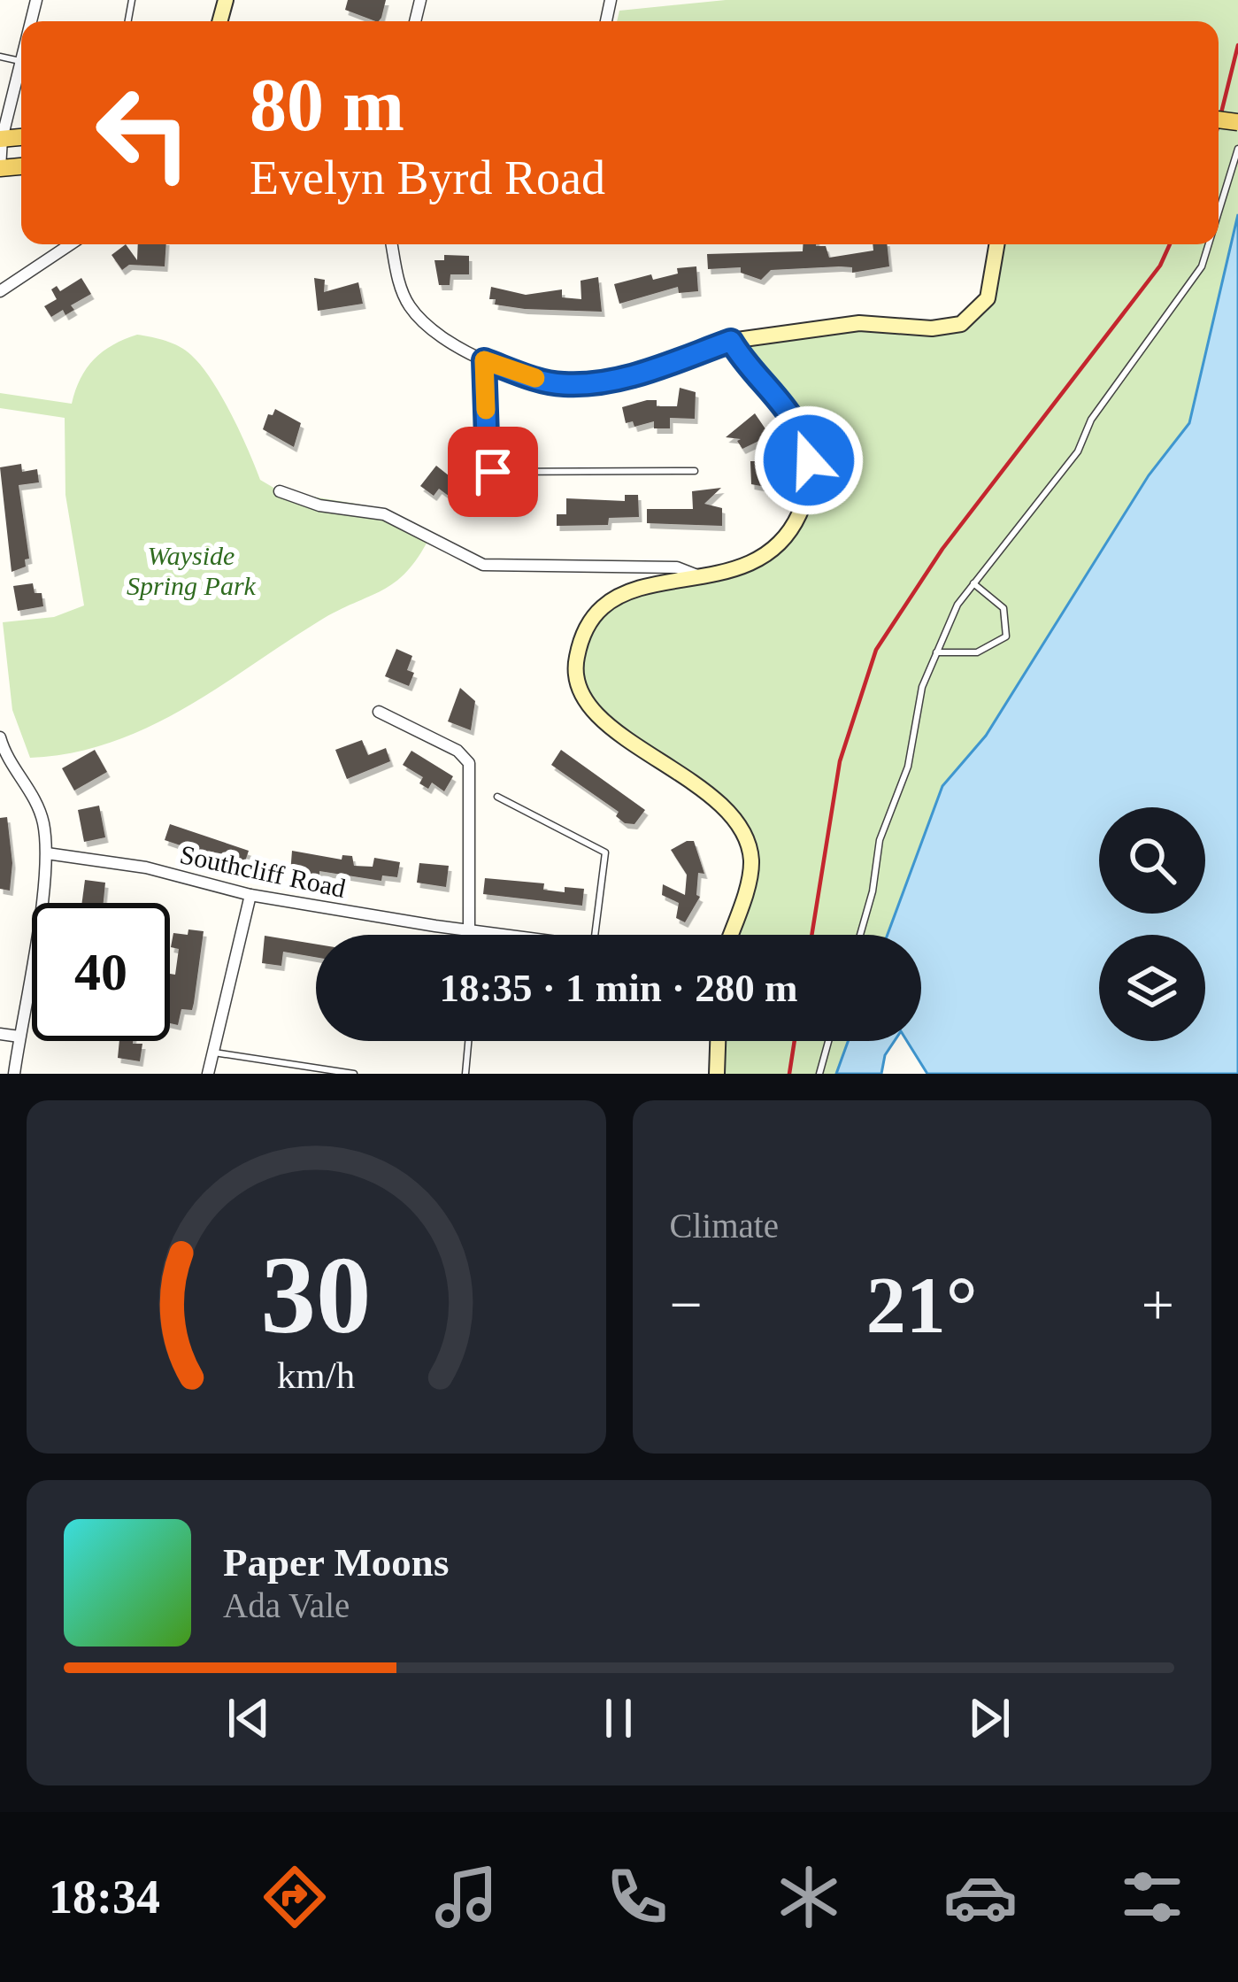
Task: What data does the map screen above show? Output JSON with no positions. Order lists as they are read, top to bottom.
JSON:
{
  "streets": {
    "street": ["Southcliff Road"]
  },
  "parks": ["Wayside Spring Park"],
  "page": {
    "turn": ["80 m", "Evelyn Byrd Road"],
    "limit": "40",
    "trip": "18:35 · 1 min · 280 m",
    "tile": "Climate",
    "heat": ["−", "21°", "+"],
    "song": ["Paper Moons", "Ada Vale"],
    "tabs": "18:34",
    "gauge": ["30", "km/h"]
  }
}
